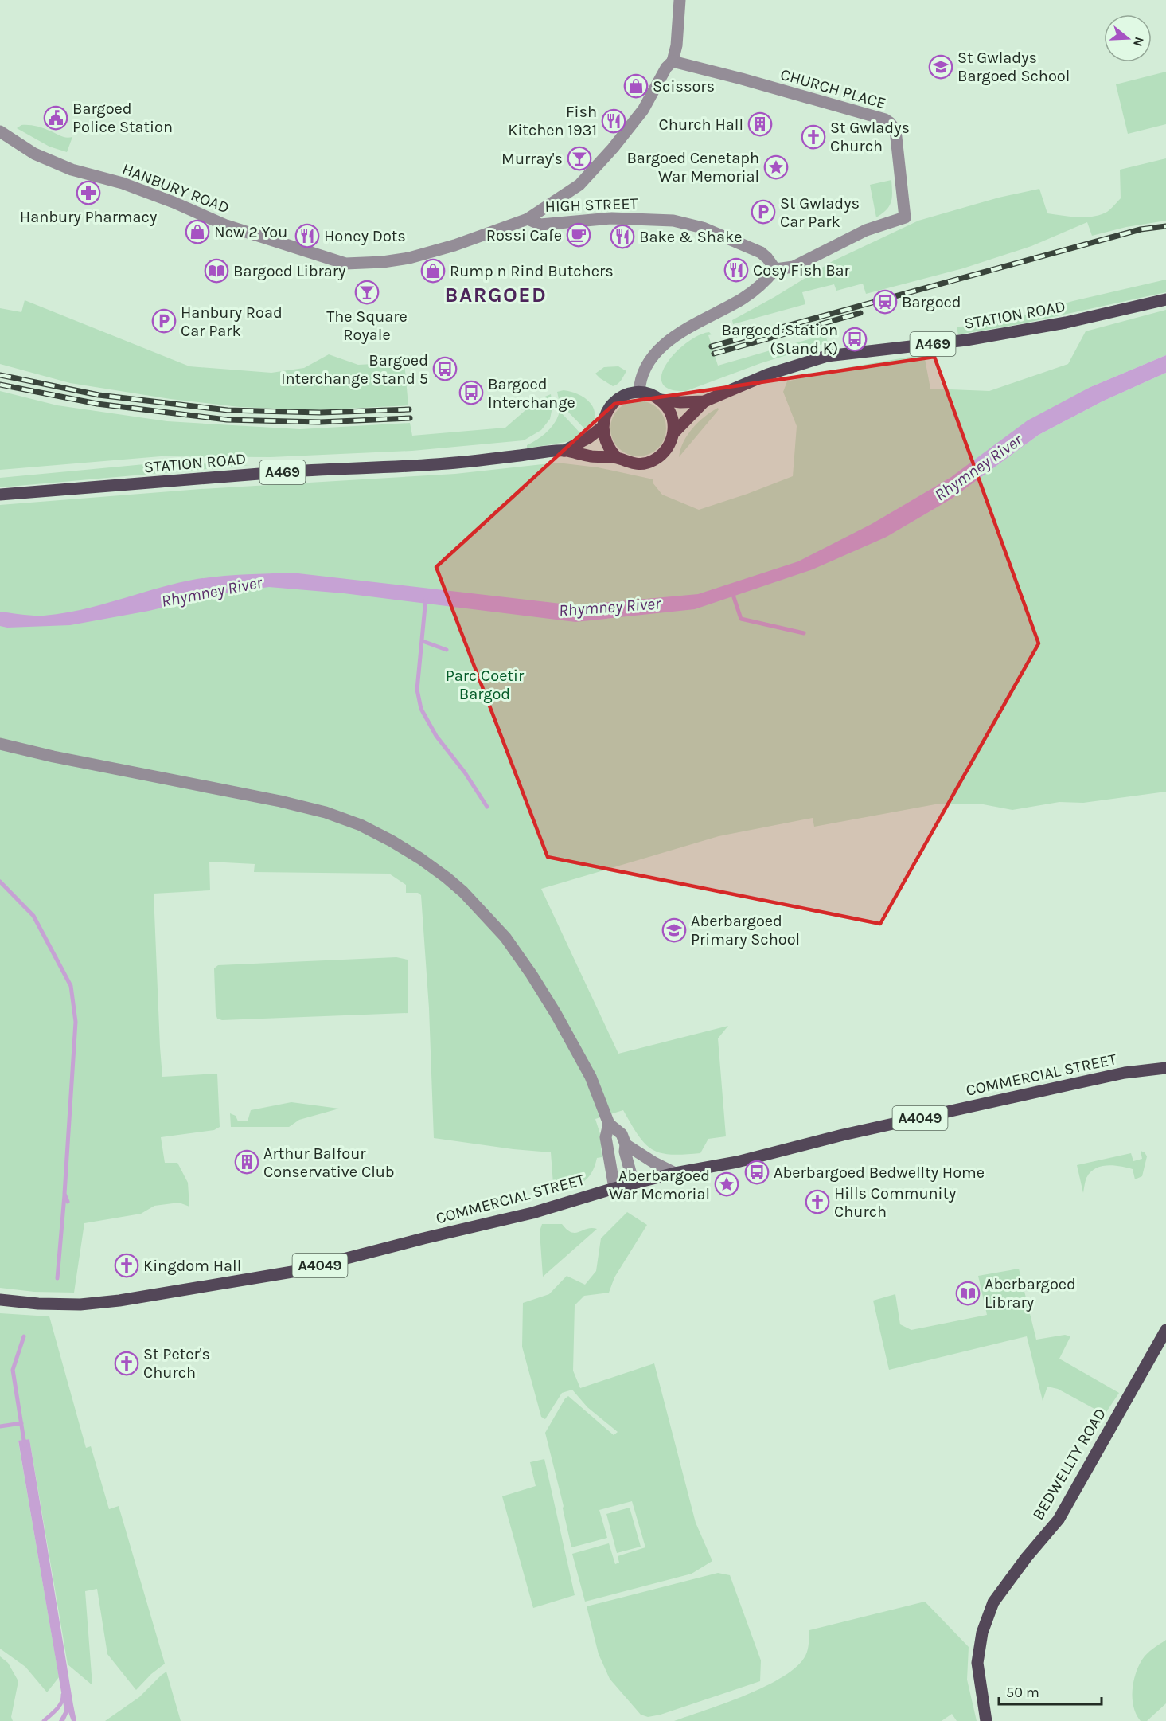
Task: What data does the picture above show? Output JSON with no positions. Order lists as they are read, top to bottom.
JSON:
{
  "streets": {
    "main road": [
      "STATION ROAD",
      "A469",
      "COMMERCIAL STREET",
      "A4049",
      "BEDWELLTY ROAD"
    ],
    "street": ["CHURCH PLACE", "HANBURY ROAD", "HIGH STREET"]
  },
  "crossings": [
    ["CHURCH PLACE", "HIGH STREET"],
    ["HANBURY ROAD", "HIGH STREET"]
  ],
  "districts": ["BARGOED"],
  "water": ["Rhymney River"],
  "parks": ["Parc Coetir Bargod"],
  "places": {
    "school or university": ["St Gwladys Bargoed School", "Aberbargoed Primary School"],
    "shop": ["Scissors", "New 2 You", "Rump n Rind Butchers"],
    "public building": ["Bargoed Police Station"],
    "restaurant": [
      "Fish Kitchen 1931",
      "Honey Dots",
      "Bake & Shake",
      "Cosy Fish Bar"
    ],
    "building": ["Church Hall", "Arthur Balfour Conservative Club"],
    "church": [
      "St Gwladys Church",
      "Hills Community Church",
      "Kingdom Hall",
      "St Peter's Church"
    ],
    "bar": ["Murray's", "The Square Royale"],
    "place": ["Bargoed Cenetaph War Memorial", "Aberbargoed War Memorial"],
    "pharmacy": ["Hanbury Pharmacy"],
    "parking": ["St Gwladys Car Park", "Hanbury Road Car Park"],
    "cafe": ["Rossi Cafe"],
    "library": ["Bargoed Library", "Aberbargoed Library"],
    "station": ["Bargoed"],
    "bus stop": [
      "Bargoed Station (Stand K)",
      "Bargoed Interchange Stand 5",
      "Bargoed Interchange",
      "Aberbargoed Bedwellty Home"
    ]
  },
  "scale_bar": "50 m",
  "north": "right"
}
